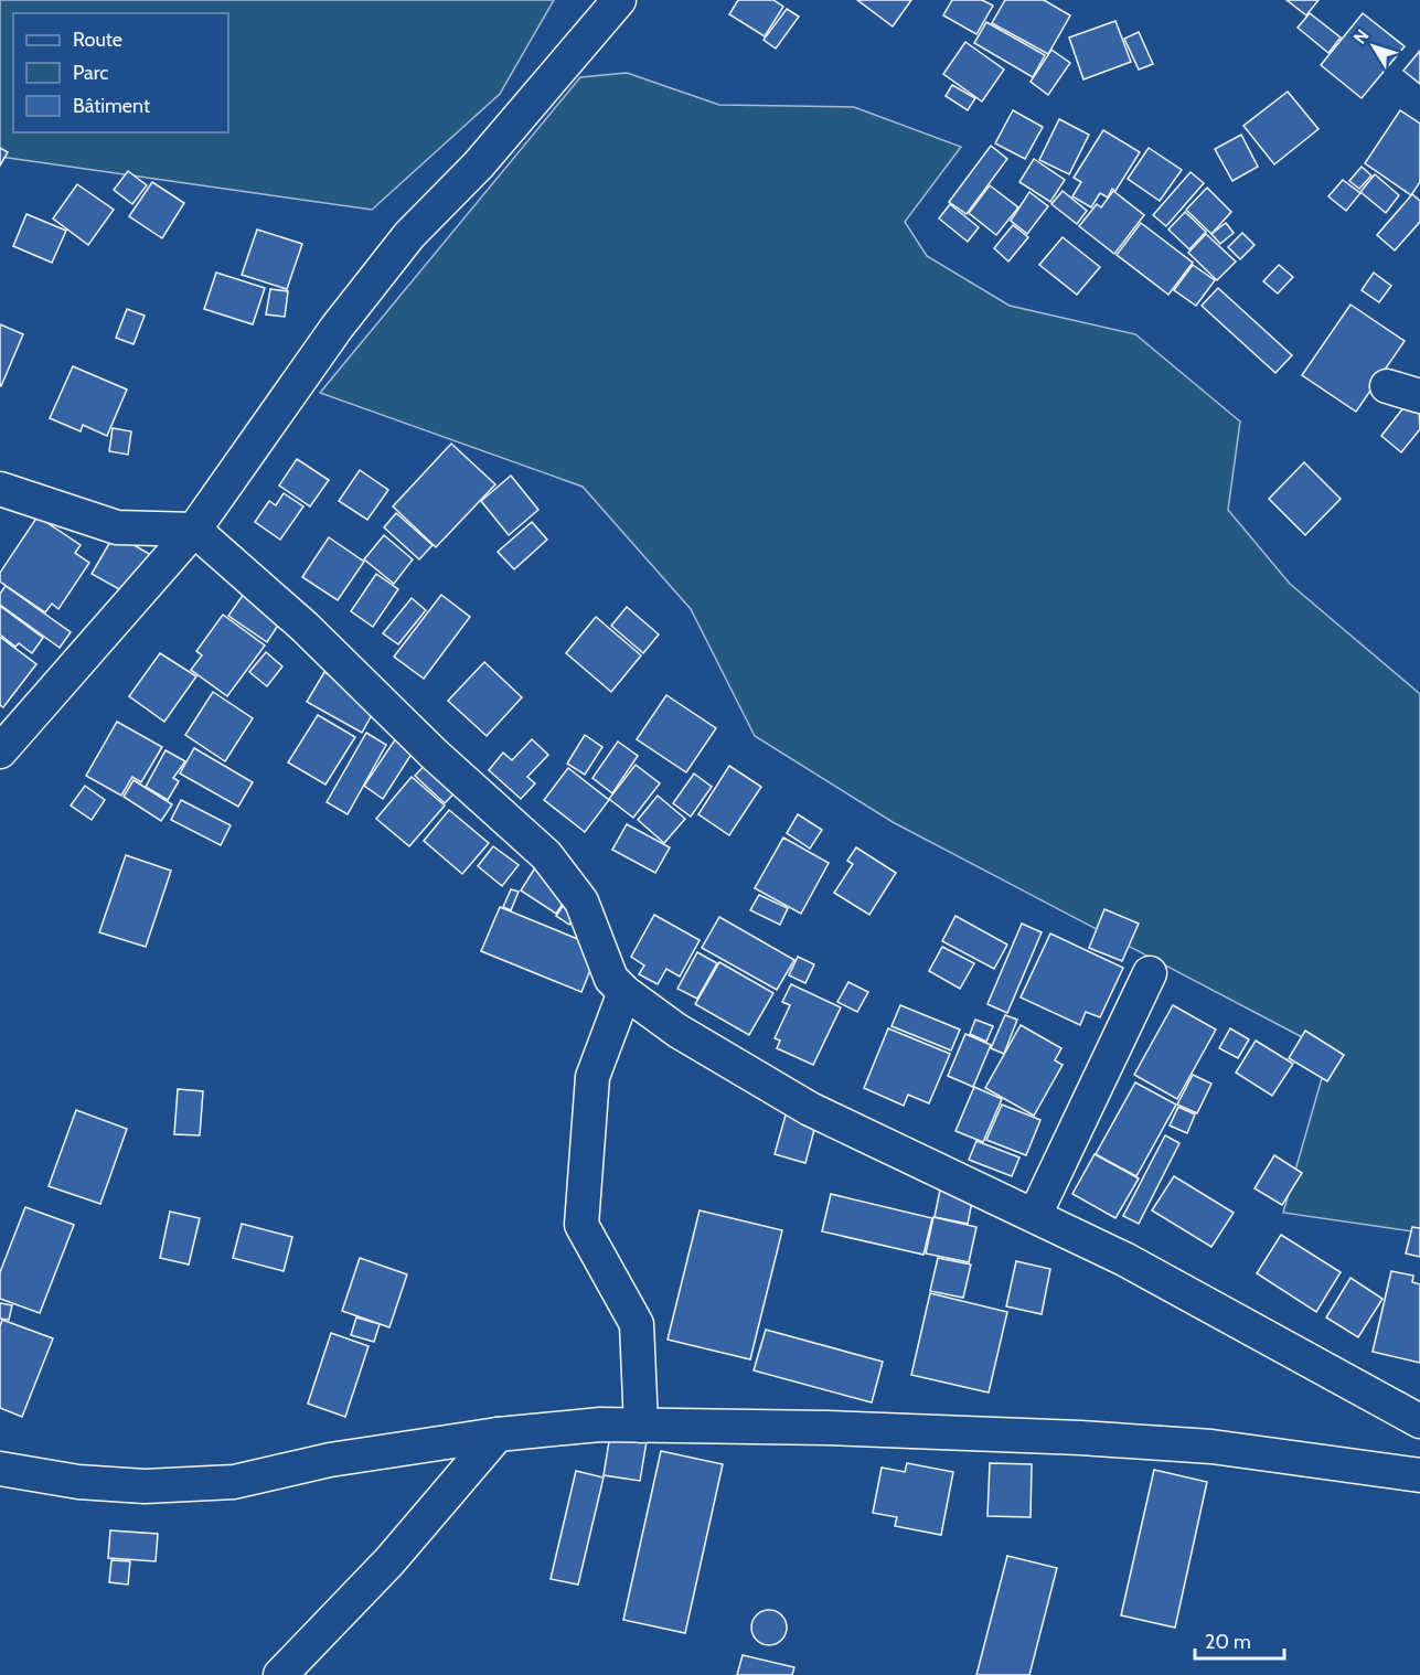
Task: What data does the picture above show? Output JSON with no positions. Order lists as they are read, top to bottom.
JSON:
{
  "legend": ["Route", "Parc", "Bâtiment"],
  "scale_bar": "20 m",
  "north": "top left"
}
